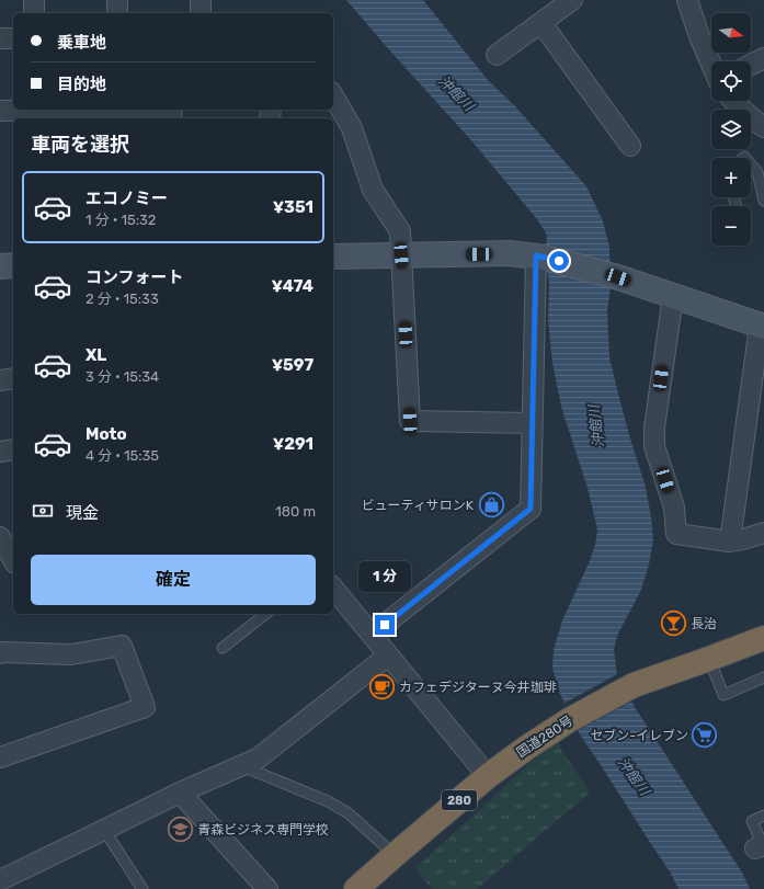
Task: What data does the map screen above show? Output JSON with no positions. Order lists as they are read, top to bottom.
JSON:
{
  "streets": {
    "highway": ["国道280号", "280"]
  },
  "water": ["沖館川"],
  "places": {
    "shop": ["ビューティサロンK"],
    "bar": ["長治"],
    "cafe": ["カフェデジターヌ今井珈琲"],
    "supermarket": ["セブン-イレブン"],
    "school or university": ["青森ビジネス専門学校"]
  },
  "north": "right",
  "page": {
    "map_buttons": ["+", "−"],
    "banner": ["乗車地", "目的地"],
    "heading": "車両を選択",
    "list": [
      {
        "name": "エコノミー",
        "note": "1 分 · 15:32",
        "value": "¥351"
      },
      {
        "name": "コンフォート",
        "note": "2 分 · 15:33",
        "value": "¥474"
      },
      {
        "name": "XL",
        "note": "3 分 · 15:34",
        "value": "¥597"
      },
      {
        "name": "Moto",
        "note": "4 分 · 15:35",
        "value": "¥291"
      }
    ],
    "pay": ["現金", "180 m"],
    "buttons": "確定",
    "bubble": "1 分"
  }
}
